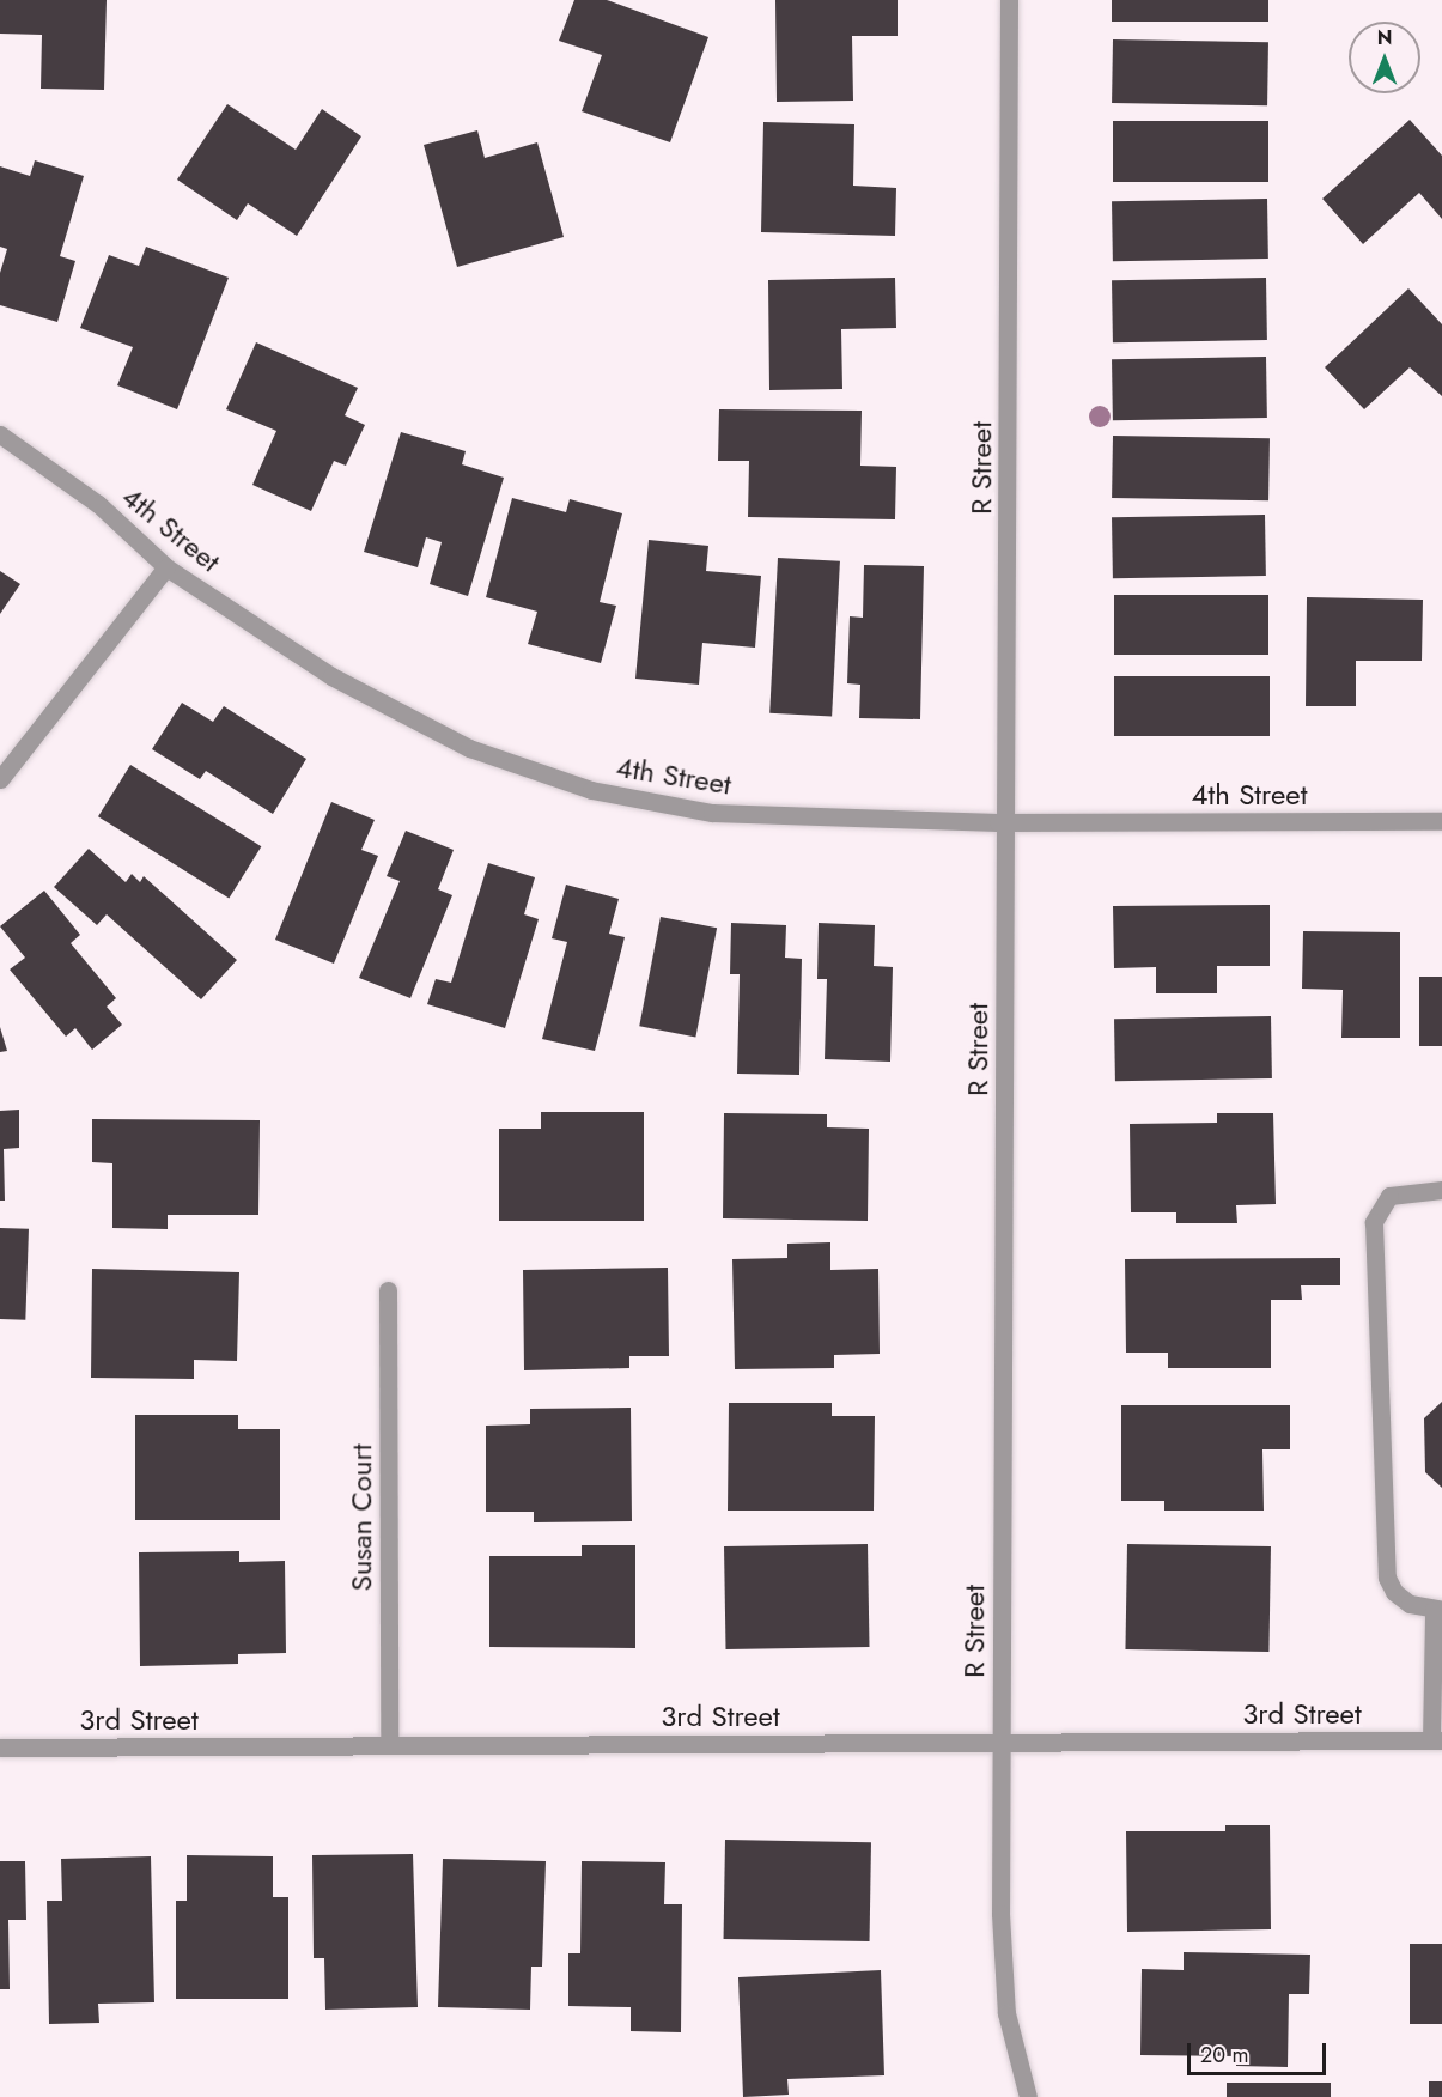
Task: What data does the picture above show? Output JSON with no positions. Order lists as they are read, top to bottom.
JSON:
{
  "streets": {
    "street": [
      "R Street",
      "4th Street",
      "Susan Court",
      "3rd Street"
    ]
  },
  "crossings": [
    ["R Street", "4th Street"],
    ["R Street", "3rd Street"],
    ["Susan Court", "3rd Street"]
  ],
  "scale_bar": "20 m",
  "north": "top"
}
